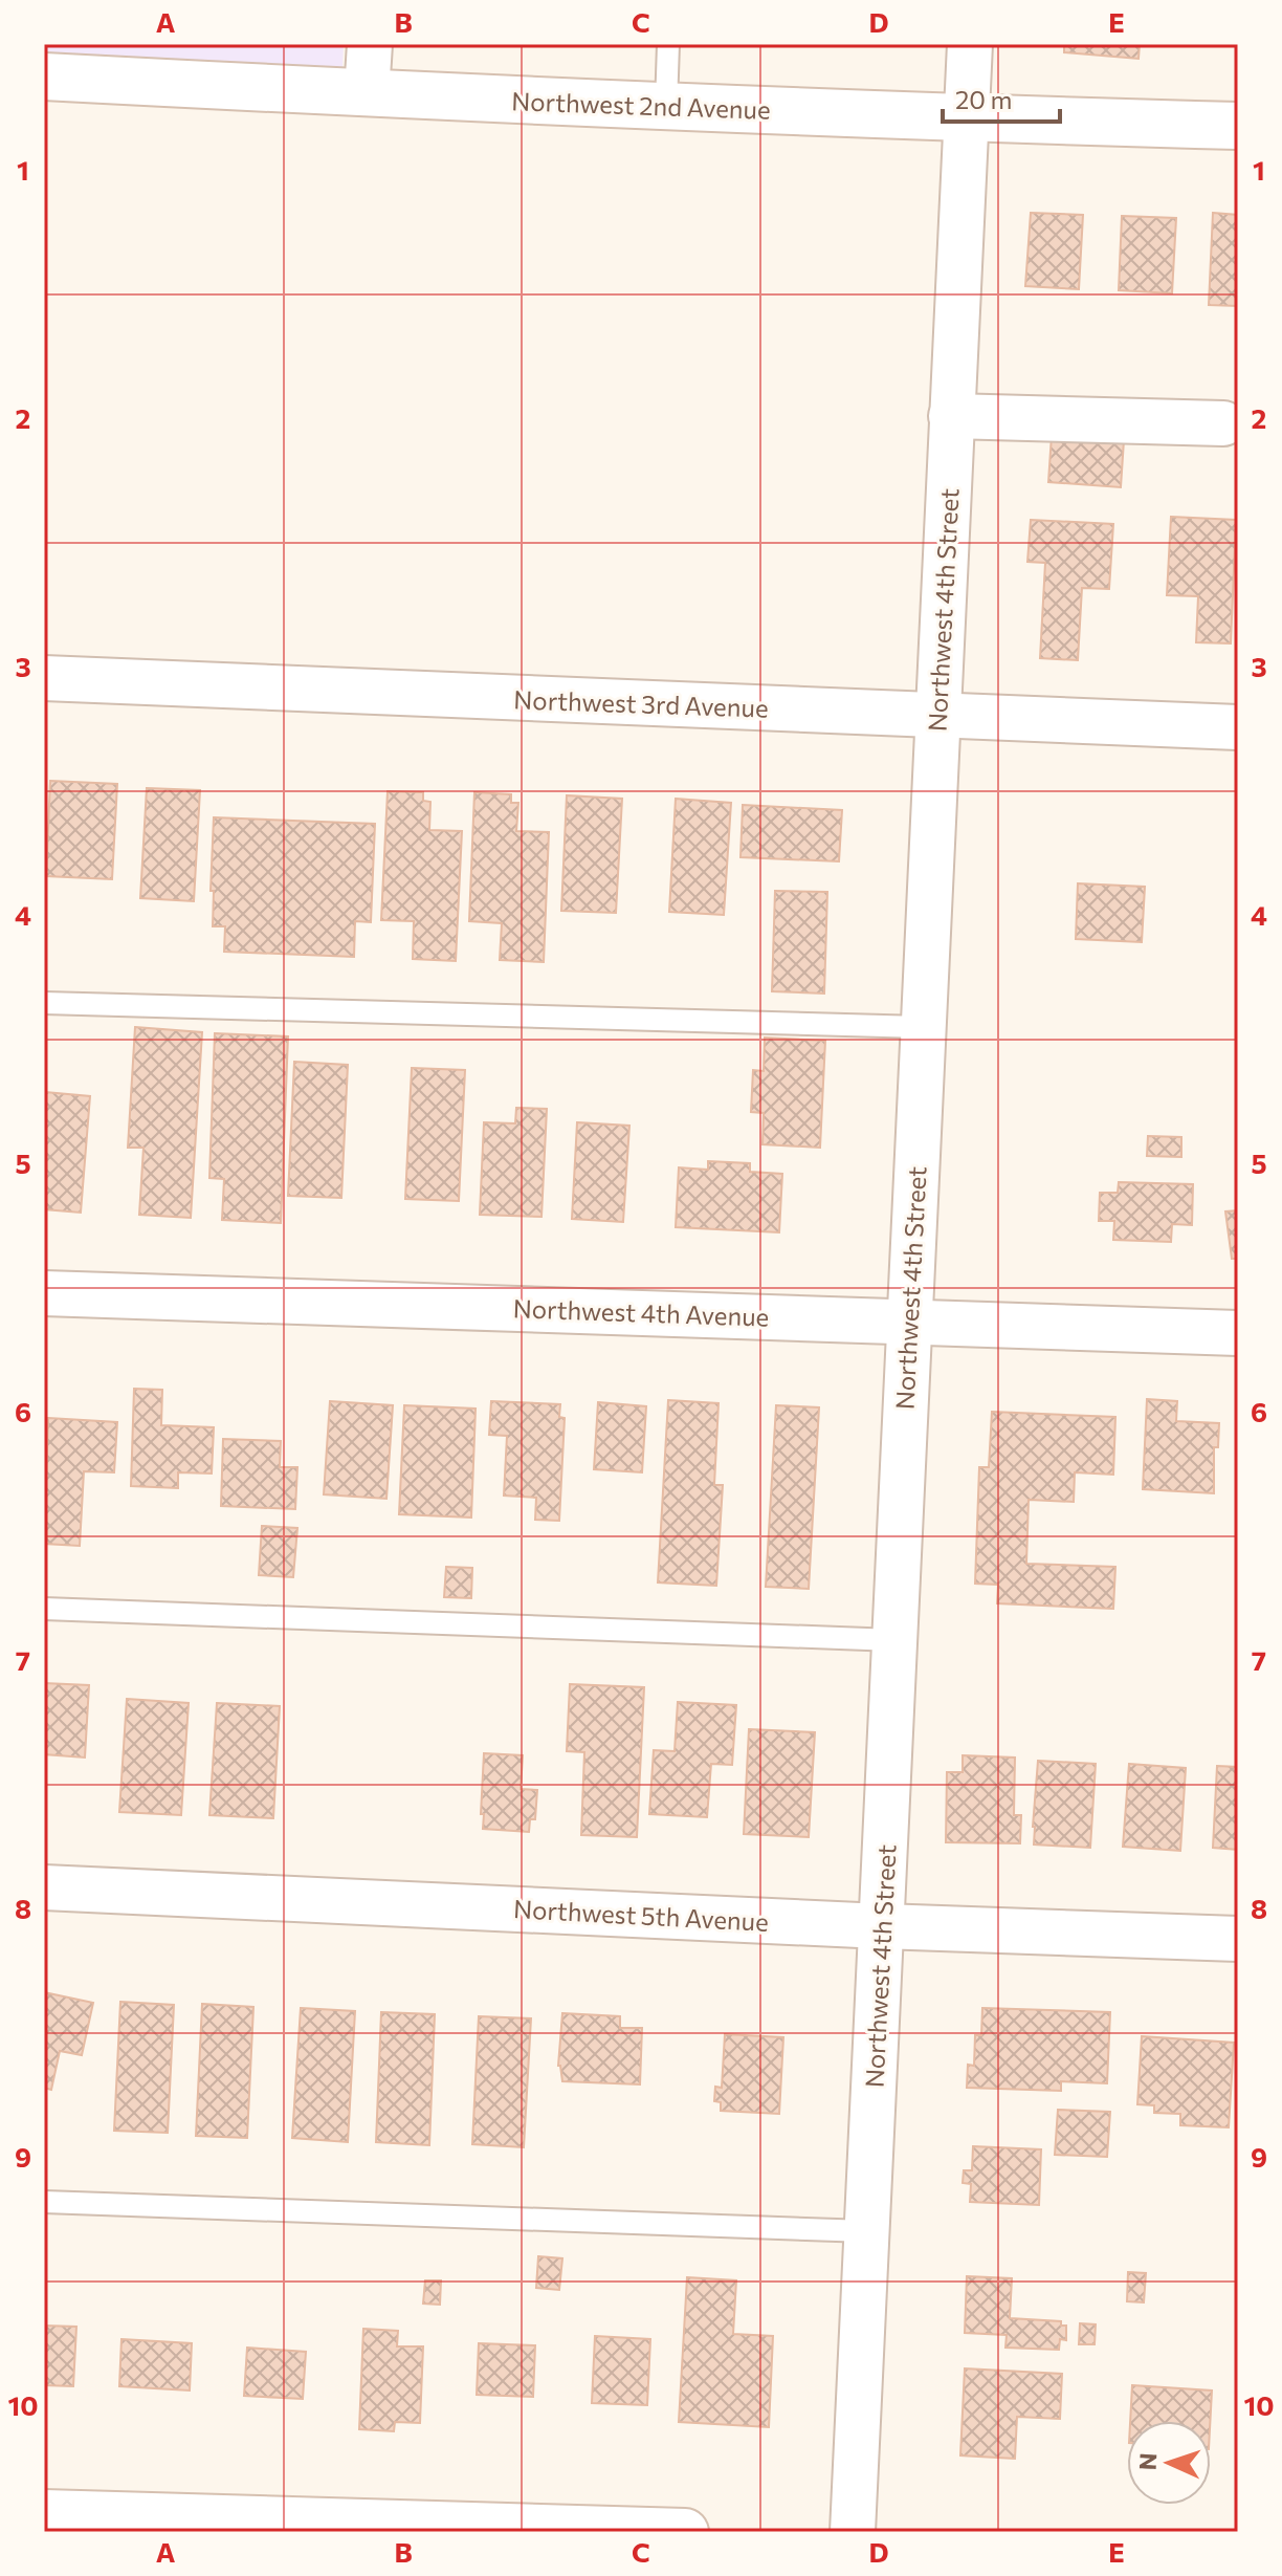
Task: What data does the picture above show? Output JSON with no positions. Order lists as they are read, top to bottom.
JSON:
{
  "streets": {
    "street": [
      "Northwest 2nd Avenue",
      "Northwest 4th Street",
      "Northwest 3rd Avenue",
      "Northwest 4th Avenue",
      "Northwest 5th Avenue"
    ]
  },
  "crossings": [
    ["Northwest 2nd Avenue", "Northwest 4th Street"],
    ["Northwest 4th Street", "Northwest 3rd Avenue"],
    ["Northwest 4th Street", "Northwest 4th Avenue"],
    ["Northwest 4th Street", "Northwest 5th Avenue"]
  ],
  "scale_bar": "20 m",
  "north": "left",
  "grid": {
    "columns": [
      "A",
      "B",
      "C",
      "D",
      "E"
    ],
    "rows": [
      "1",
      "2",
      "3",
      "4",
      "5",
      "6",
      "7",
      "8",
      "9",
      "10"
    ]
  }
}
